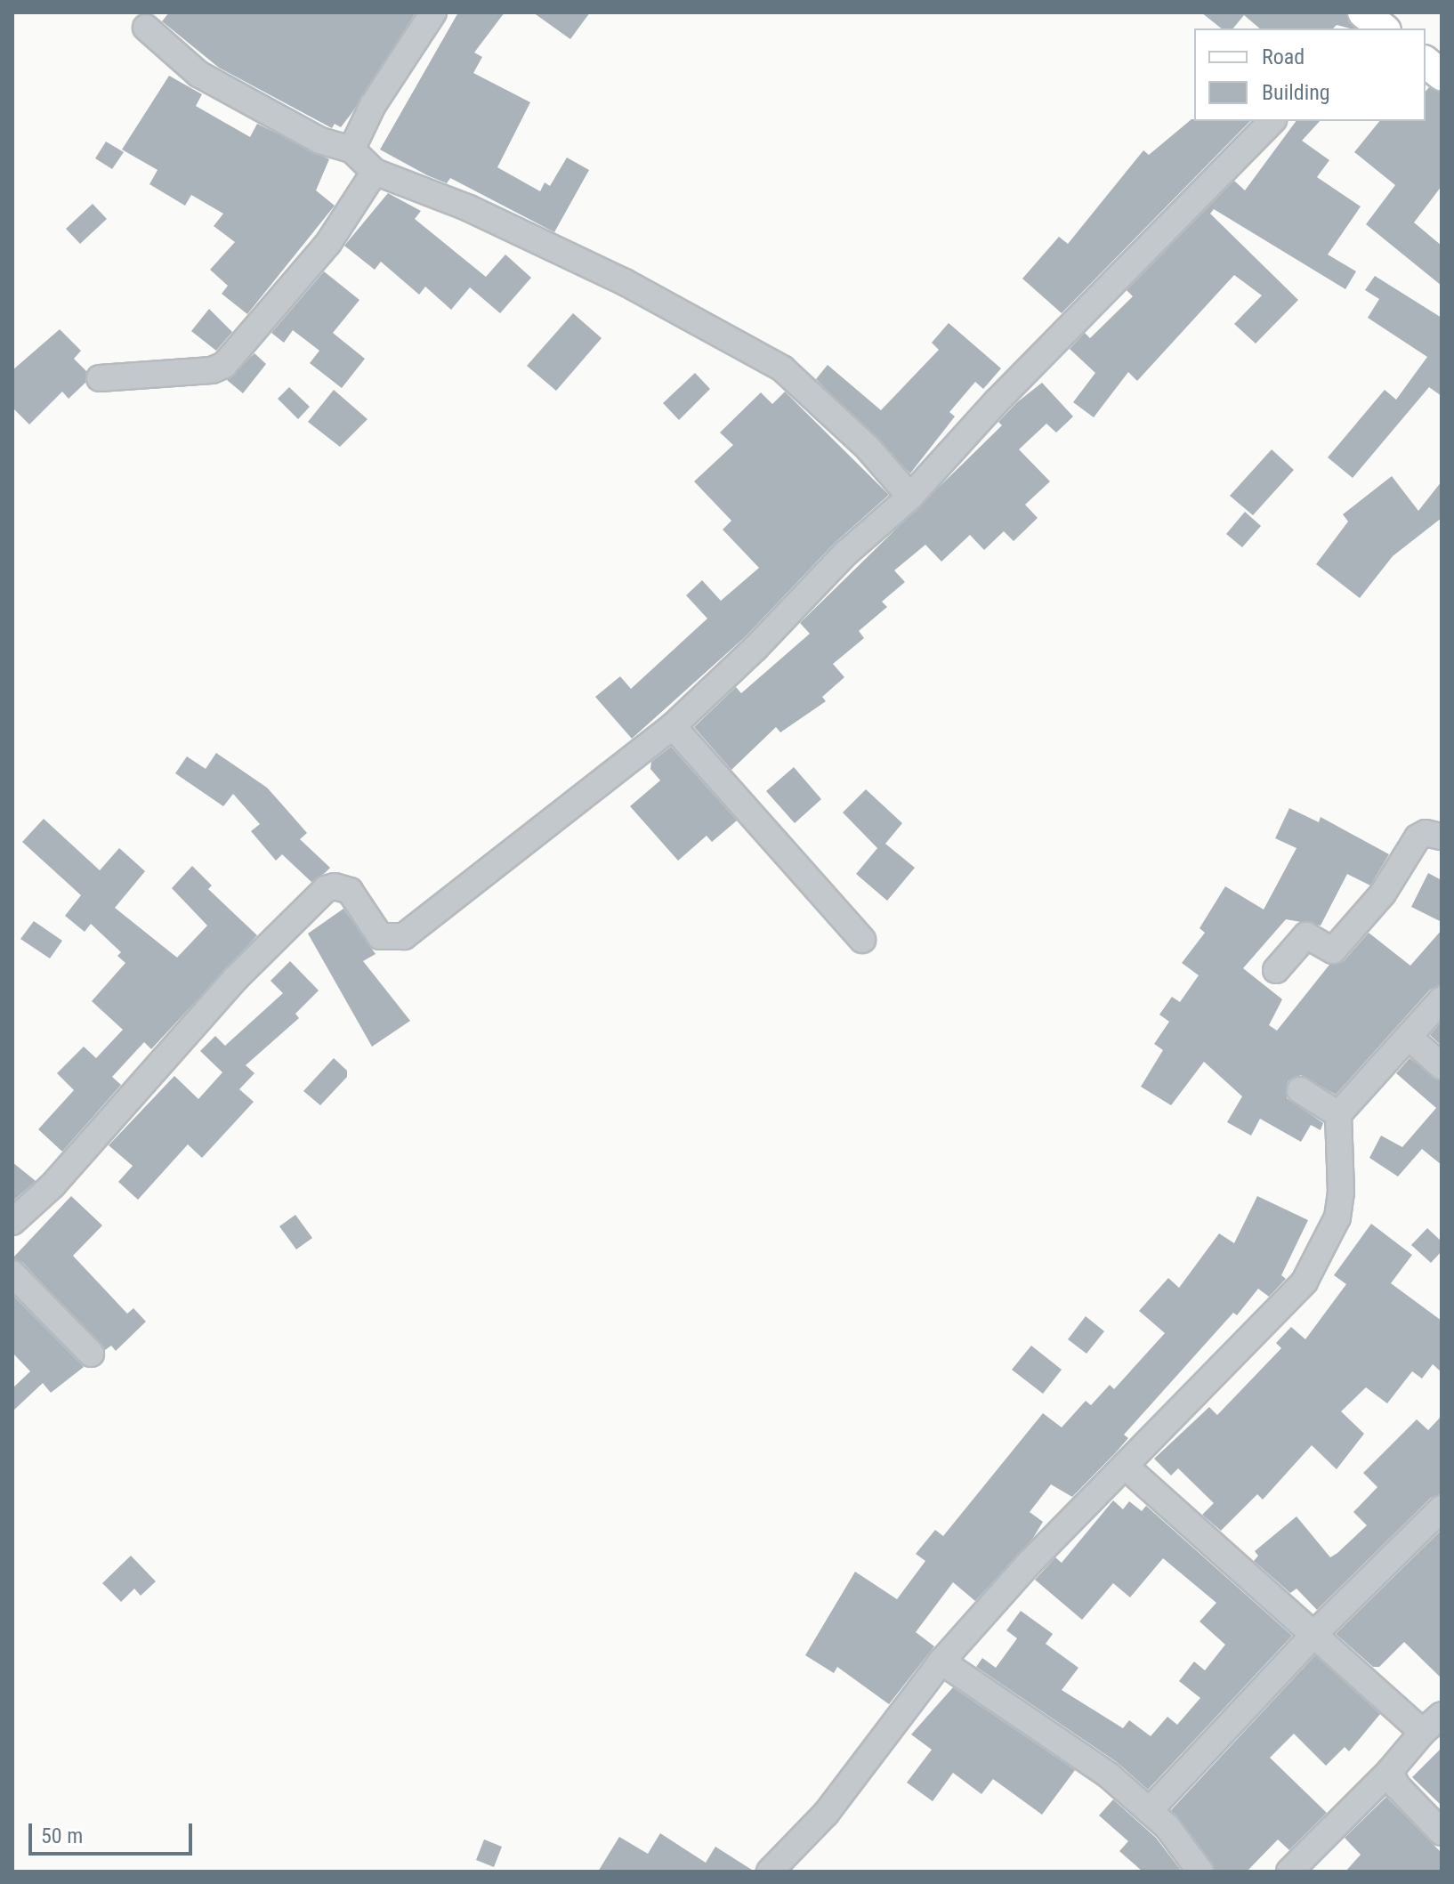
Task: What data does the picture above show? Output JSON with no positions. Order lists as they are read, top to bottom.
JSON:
{
  "legend": ["Road", "Building"],
  "scale_bar": "50 m"
}
